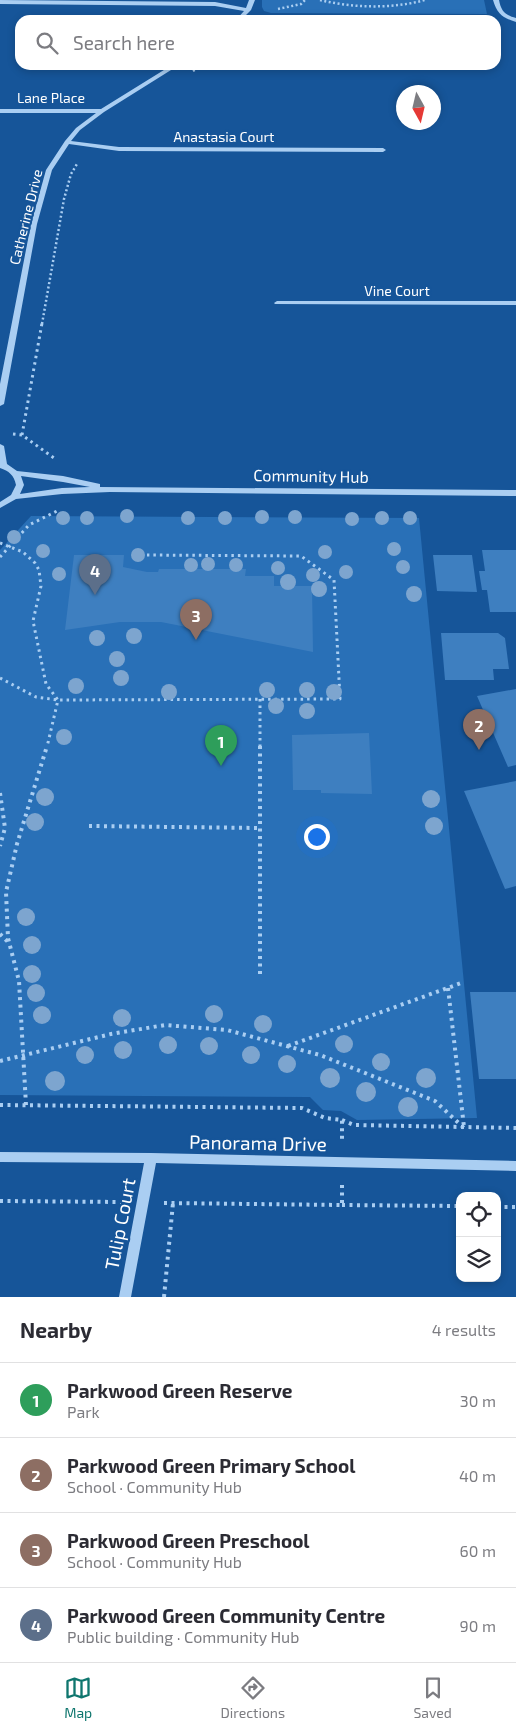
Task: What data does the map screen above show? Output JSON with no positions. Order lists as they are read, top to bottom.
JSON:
{
  "streets": {
    "street": [
      "Lane Place",
      "Anastasia Court",
      "Catherine Drive",
      "Vine Court",
      "Community Hub",
      "Panorama Drive",
      "Tulip Court"
    ]
  },
  "crossings": [
    ["Lane Place", "Catherine Drive"],
    ["Anastasia Court", "Catherine Drive"],
    ["Panorama Drive", "Tulip Court"]
  ],
  "north": "bottom",
  "page": {
    "search": "Search here",
    "pins": [
      "4",
      "3",
      "2",
      "1"
    ],
    "heading": ["Nearby", "4 results"],
    "list": [
      {
        "mark": "1",
        "name": "Parkwood Green Reserve",
        "note": "Park",
        "value": "30 m"
      },
      {
        "mark": "2",
        "name": "Parkwood Green Primary School",
        "note": "School · Community Hub",
        "value": "40 m"
      },
      {
        "mark": "3",
        "name": "Parkwood Green Preschool",
        "note": "School · Community Hub",
        "value": "60 m"
      },
      {
        "mark": "4",
        "name": "Parkwood Green Community Centre",
        "note": "Public building · Community Hub",
        "value": "90 m"
      }
    ],
    "nav": ["Map", "Directions", "Saved"]
  }
}
